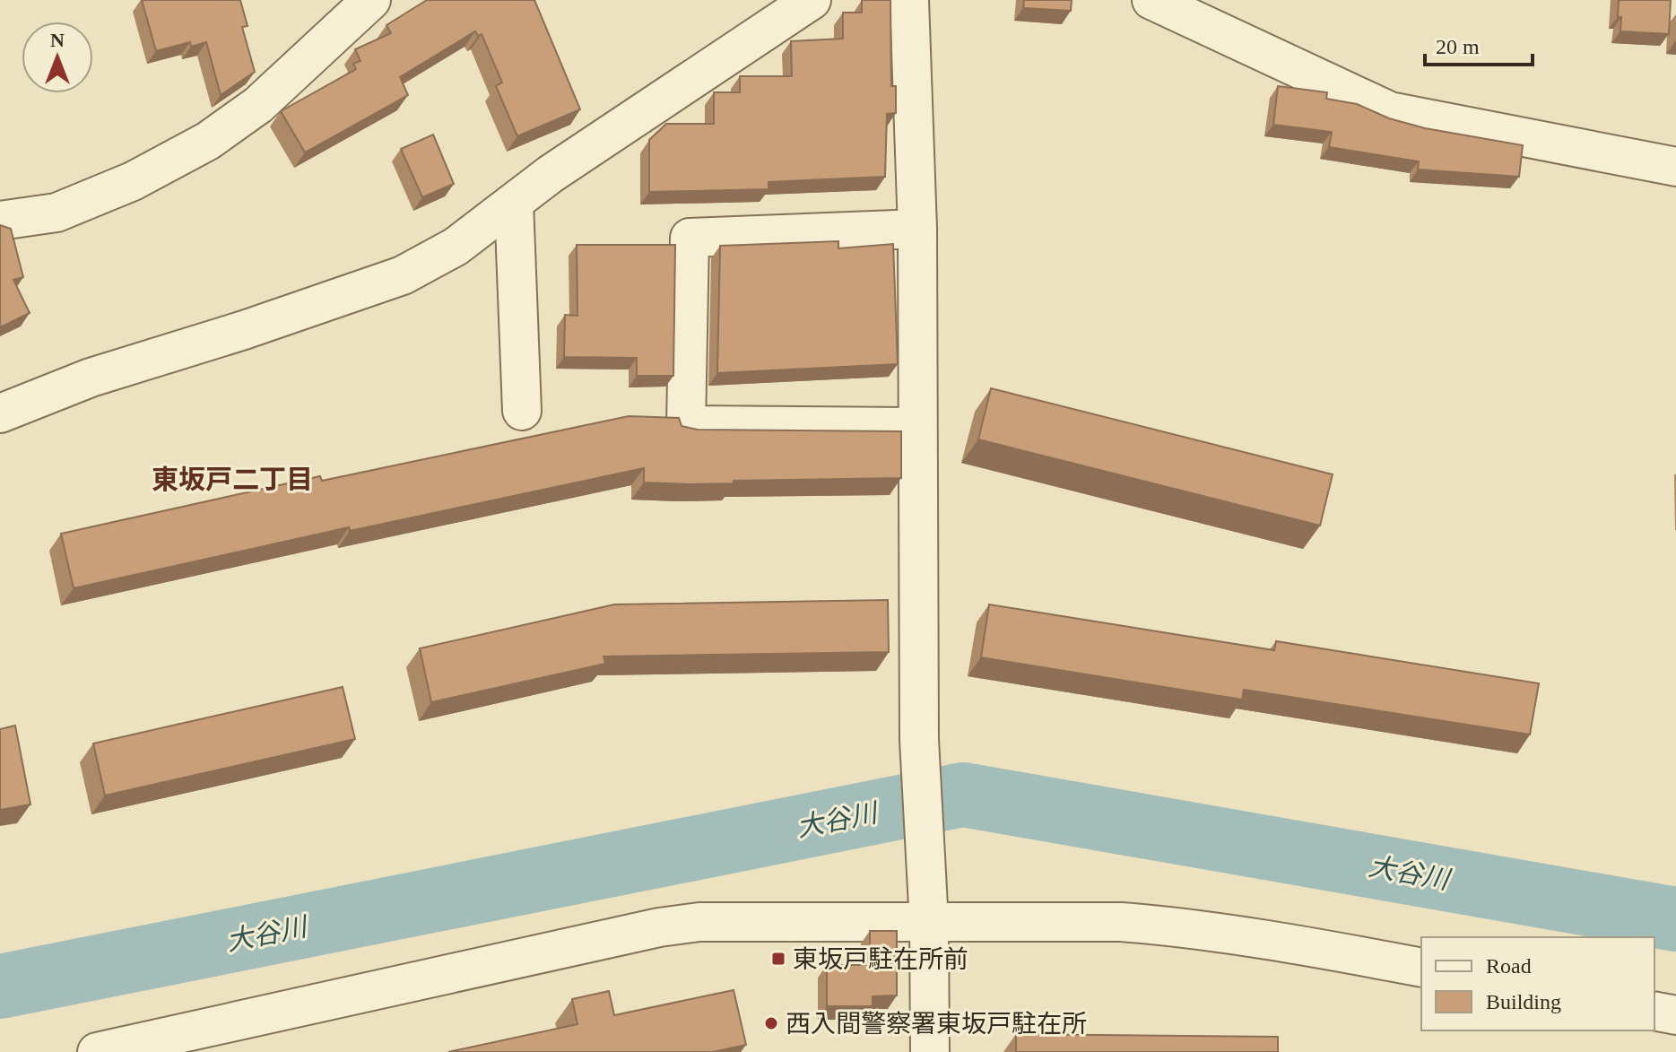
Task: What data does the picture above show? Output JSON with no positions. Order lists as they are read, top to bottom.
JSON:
{
  "districts": ["東坂戸二丁目"],
  "water": ["大谷川"],
  "places": {
    "transit": ["東坂戸駐在所前"],
    "other": ["西入間警察署東坂戸駐在所"]
  },
  "legend": ["Road", "Building"],
  "scale_bar": "20 m",
  "north": "top"
}
